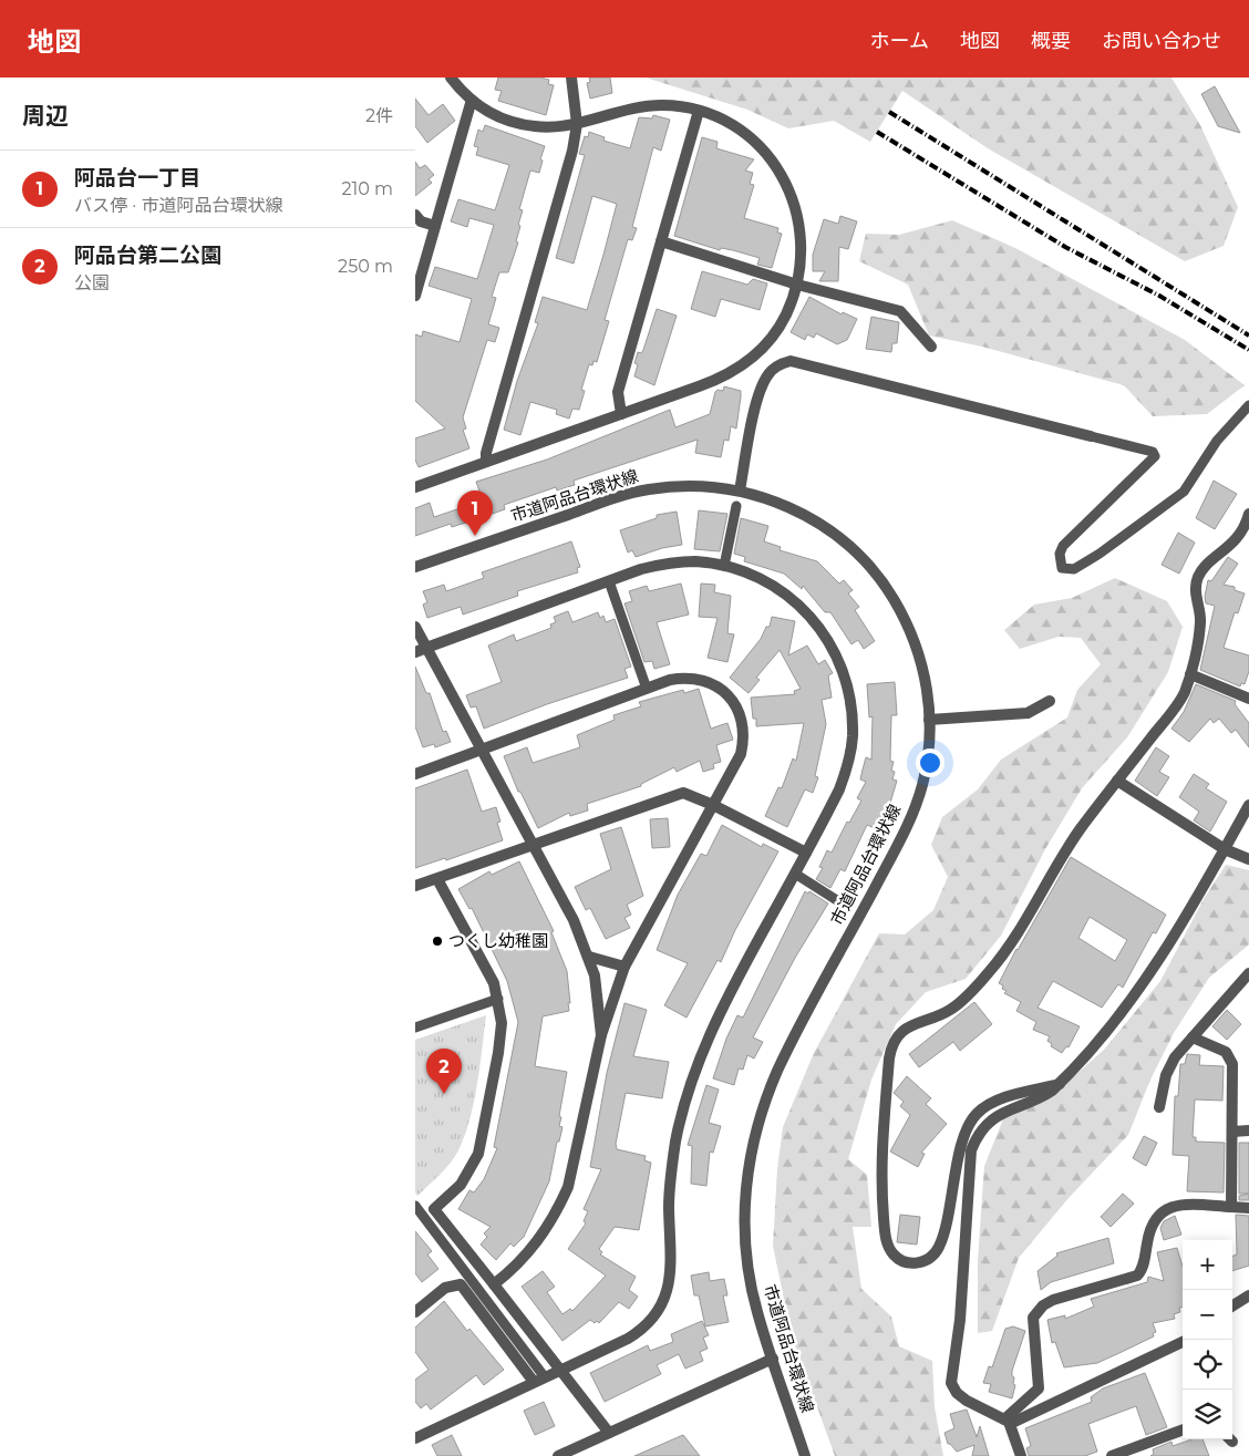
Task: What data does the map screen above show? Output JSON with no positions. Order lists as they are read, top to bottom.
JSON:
{
  "streets": {
    "street": ["市道阿品台環状線"]
  },
  "places": ["つくし幼稚園"],
  "page": {
    "header": "地図",
    "nav": [
      "ホーム",
      "地図",
      "概要",
      "お問い合わせ"
    ],
    "heading": ["周辺", "2件"],
    "list": [
      {
        "mark": "1",
        "name": "阿品台一丁目",
        "note": "バス停 · 市道阿品台環状線",
        "value": "210 m"
      },
      {
        "mark": "2",
        "name": "阿品台第二公園",
        "note": "公園",
        "value": "250 m"
      }
    ],
    "pins": ["1", "2"],
    "map_buttons": ["+", "−"]
  }
}
